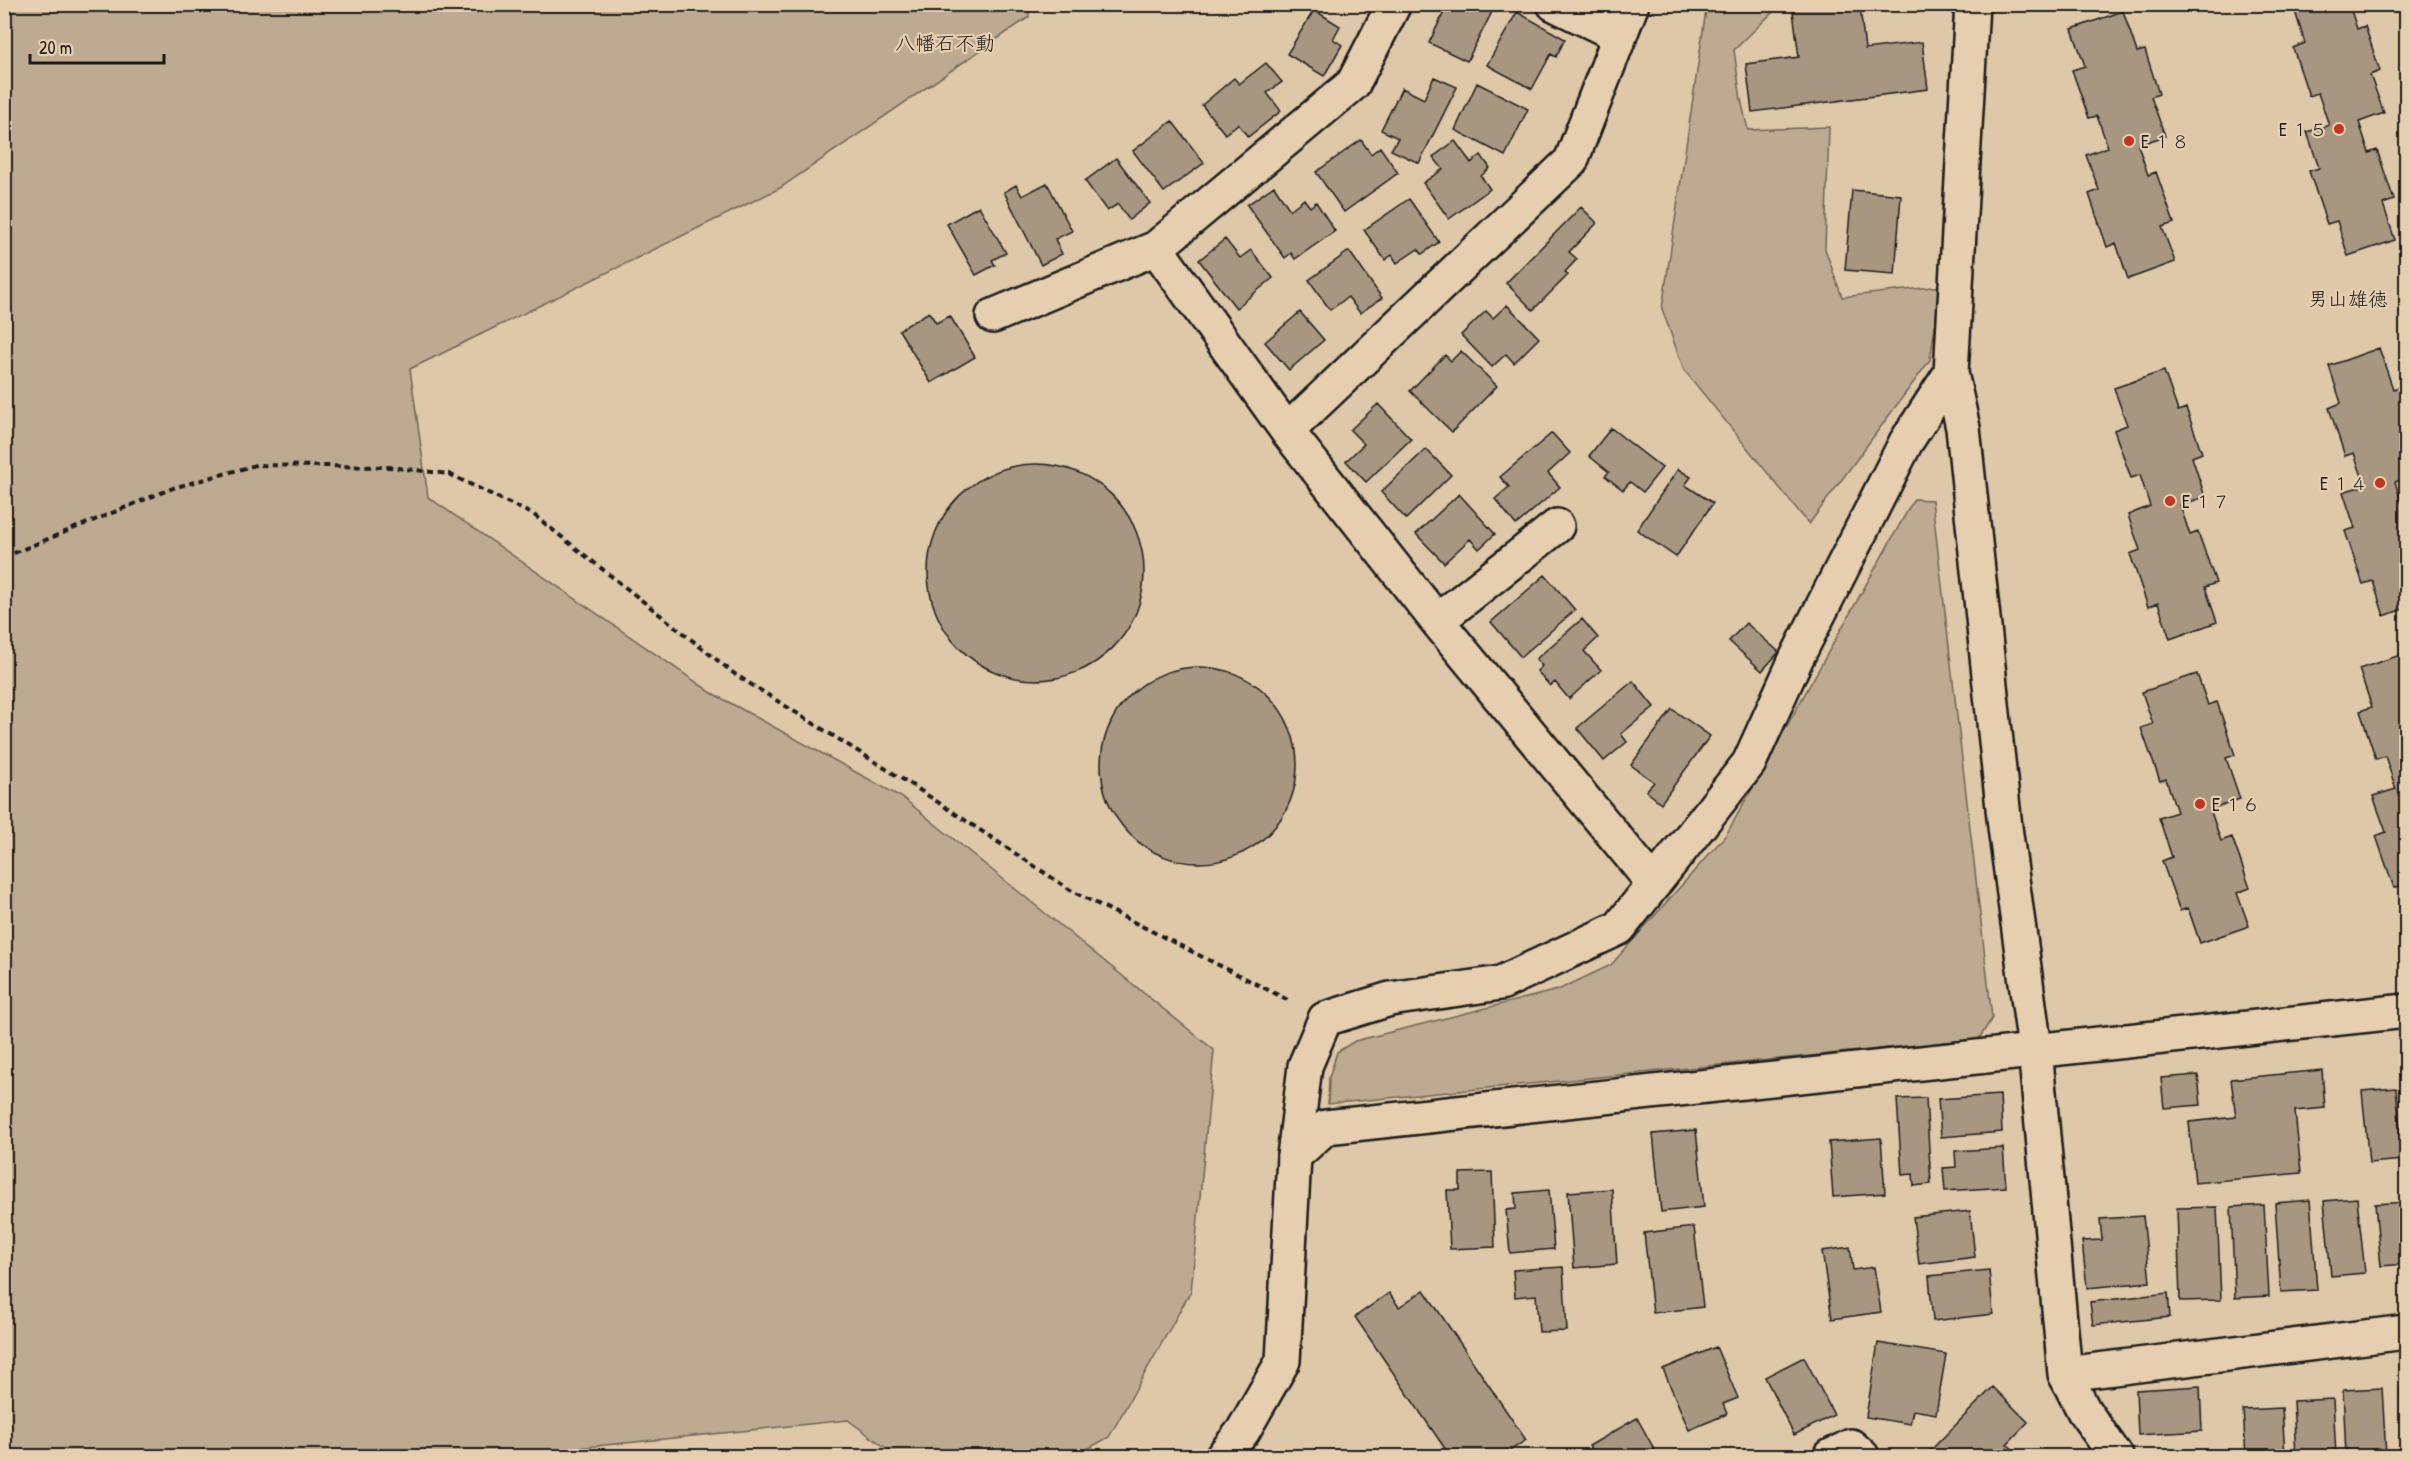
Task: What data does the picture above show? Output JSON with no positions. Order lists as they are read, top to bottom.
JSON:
{
  "districts": ["八幡石不動", "男山雄徳"],
  "places": [
    "E １５",
    "E １８",
    "E １４",
    "E １７",
    "E １６"
  ],
  "scale_bar": "20 m"
}
